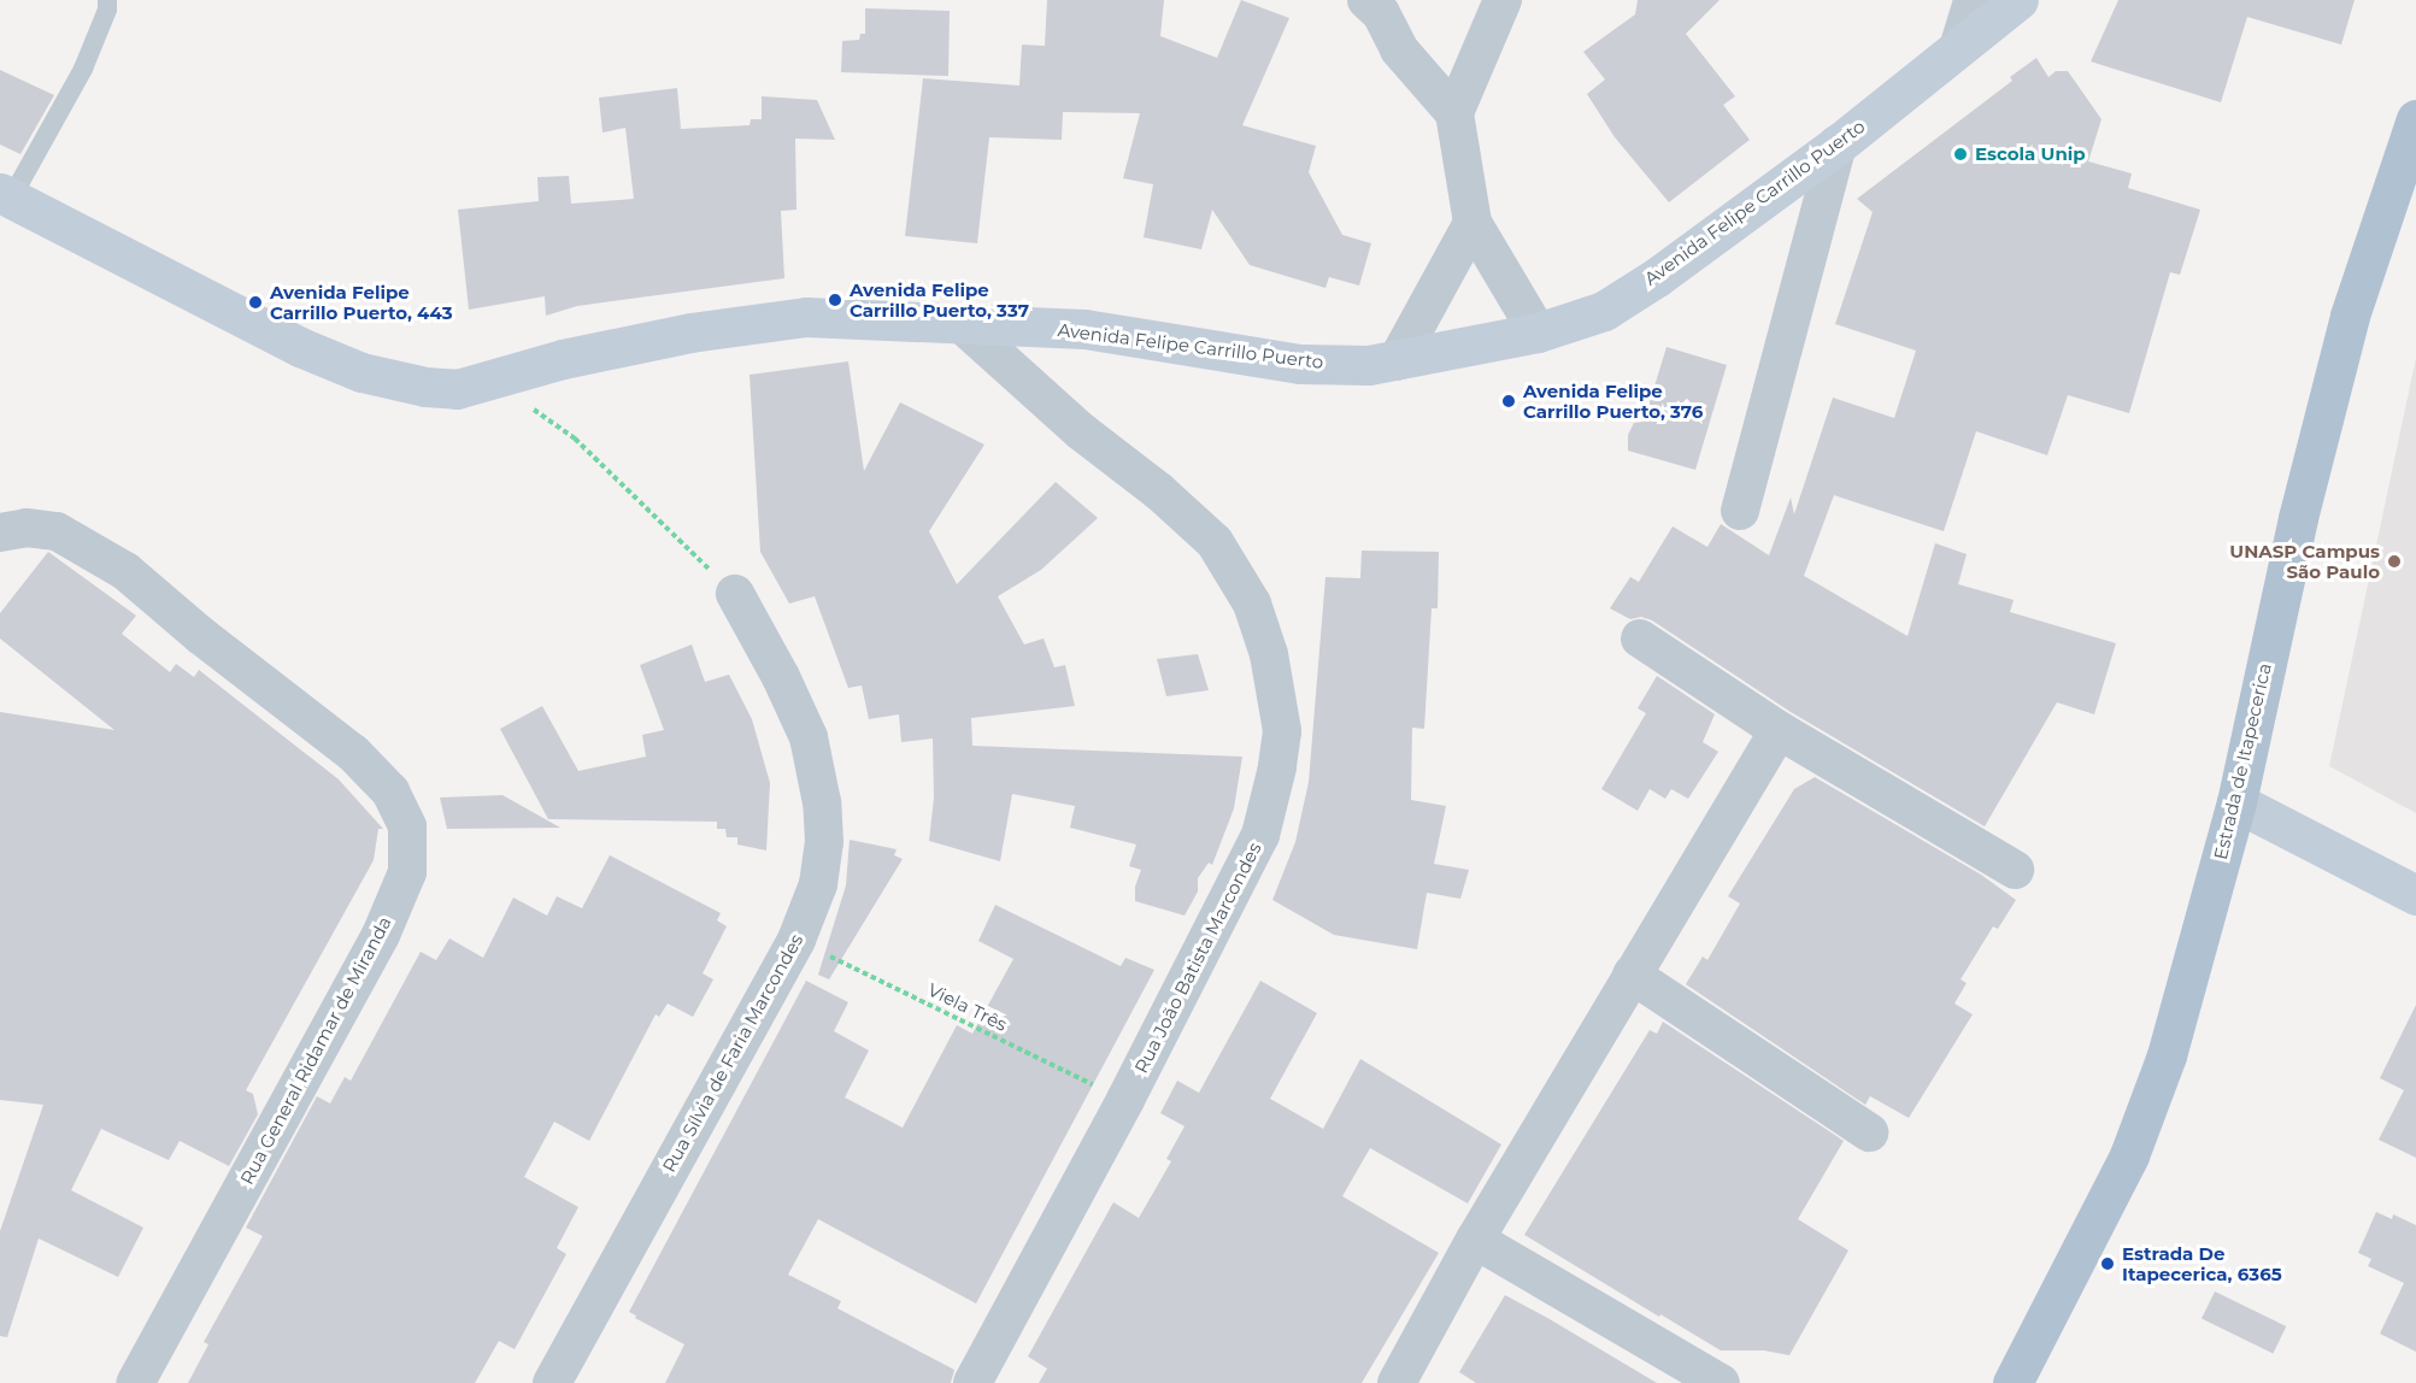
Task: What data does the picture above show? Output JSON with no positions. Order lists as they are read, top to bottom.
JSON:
{
  "streets": {
    "main road": ["Estrada de Itapecerica"],
    "street": [
      "Avenida Felipe Carrillo Puerto",
      "Rua João Batista Marcondes",
      "Rua General Ridamar de Miranda",
      "Rua Sílvia de Faria Marcondes"
    ],
    "path": ["Viela Três"]
  },
  "crossings": [
    ["Avenida Felipe Carrillo Puerto", "Rua João Batista Marcondes"],
    ["Rua João Batista Marcondes", "Viela Três"],
    ["Viela Três", "Rua Sílvia de Faria Marcondes"]
  ],
  "places": [
    "Escola Unip",
    "Avenida Felipe Carrillo Puerto, 337",
    "Avenida Felipe Carrillo Puerto, 443",
    "Avenida Felipe Carrillo Puerto, 376",
    "UNASP Campus São Paulo",
    "Estrada De Itapecerica, 6365"
  ]
}
